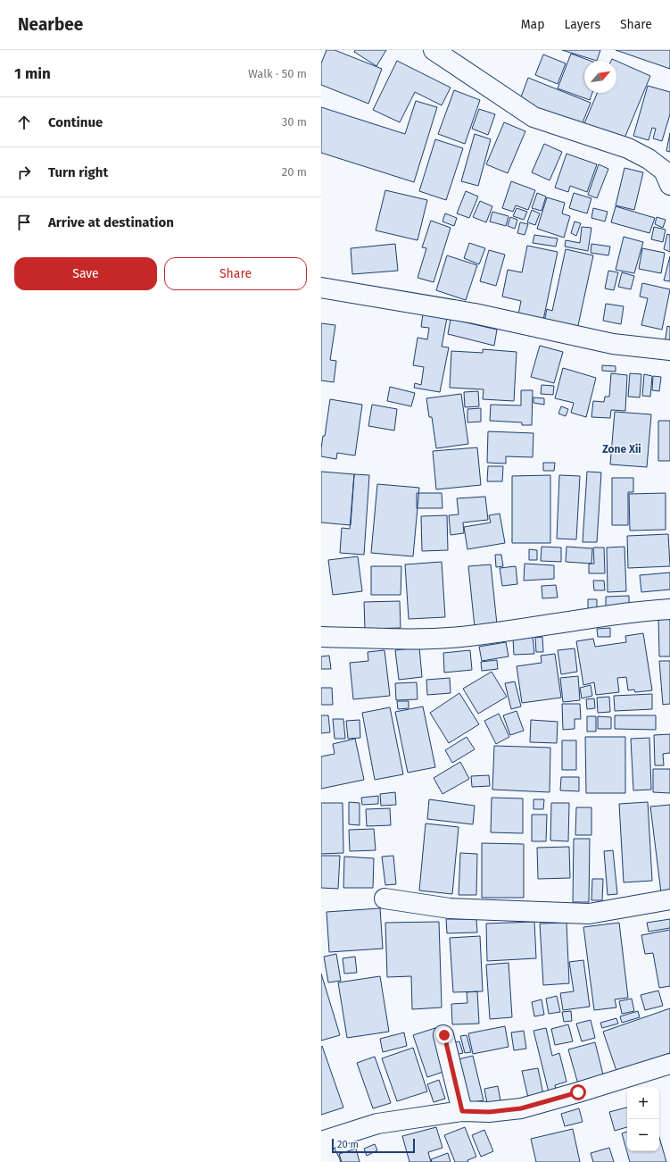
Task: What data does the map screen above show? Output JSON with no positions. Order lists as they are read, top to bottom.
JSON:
{
  "districts": ["Zone Xii"],
  "scale_bar": "20 m",
  "north": "top right",
  "page": {
    "header": "Nearbee",
    "nav": ["Map", "Layers", "Share"],
    "heading": ["1 min", "Walk · 50 m"],
    "list": [
      ["Continue", "30 m"],
      ["Turn right", "20 m"],
      "Arrive at destination"
    ],
    "buttons": ["Save", "Share"],
    "map_buttons": ["+", "−"],
    "scale": "20 m"
  }
}
